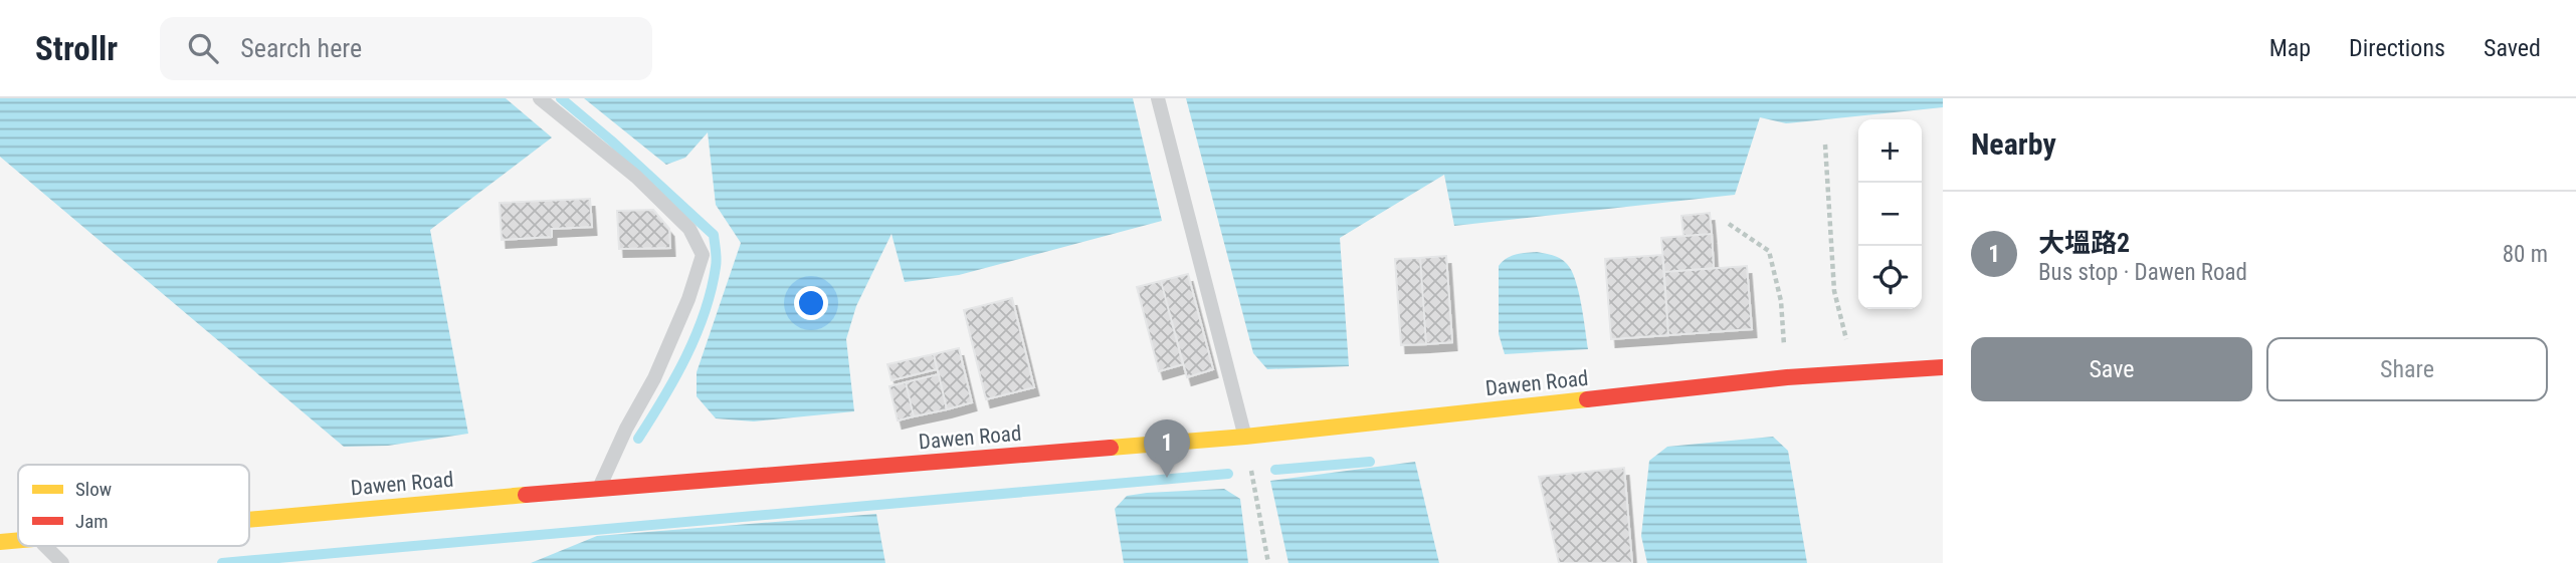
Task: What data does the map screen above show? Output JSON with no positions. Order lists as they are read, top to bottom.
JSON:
{
  "streets": {
    "street": ["Dawen Road"]
  },
  "legend": ["Slow", "Jam"],
  "page": {
    "header": "Strollr",
    "search": "Search here",
    "nav": ["Map", "Directions", "Saved"],
    "heading": "Nearby",
    "map_buttons": ["+", "−"],
    "list": [
      {
        "mark": "1",
        "name": "大塭路2",
        "note": "Bus stop · Dawen Road",
        "value": "80 m"
      }
    ],
    "buttons": ["Save", "Share"],
    "pins": "1"
  }
}
